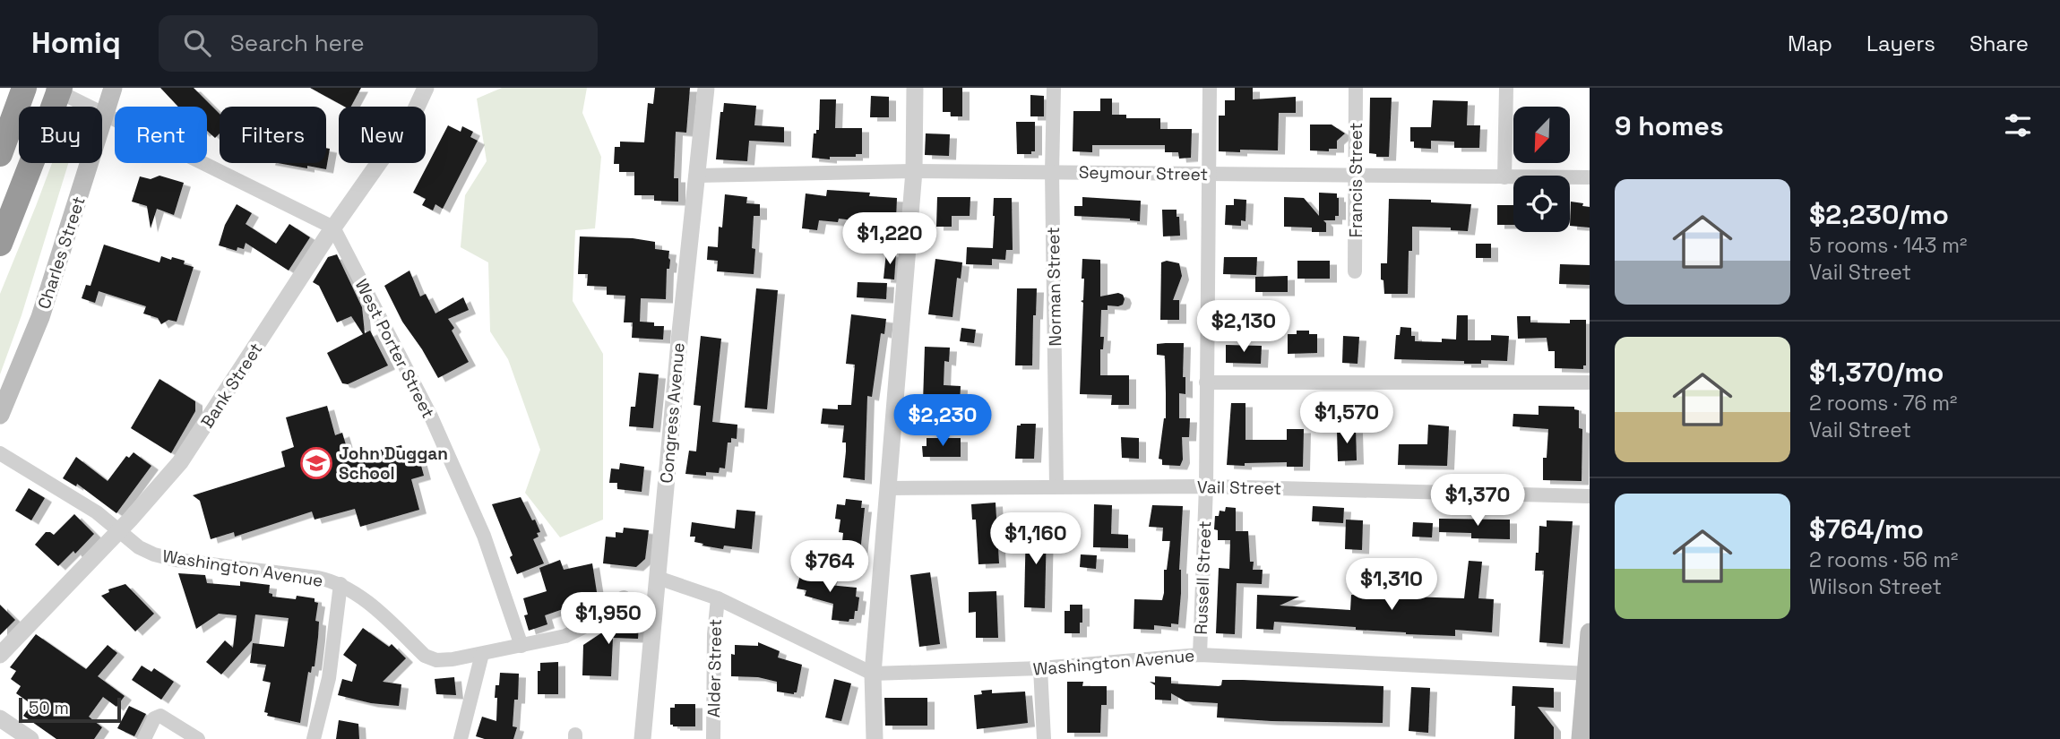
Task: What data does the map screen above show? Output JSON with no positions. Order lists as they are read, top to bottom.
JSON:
{
  "streets": {
    "main road": ["Charles Street"],
    "street": [
      "Seymour Street",
      "Francis Street",
      "Norman Street",
      "West Porter Street",
      "Bank Street",
      "Congress Avenue",
      "Vail Street",
      "Washington Avenue",
      "Russell Street",
      "Alder Street"
    ]
  },
  "crossings": [
    ["Seymour Street", "Francis Street"],
    ["Seymour Street", "Norman Street"],
    ["Seymour Street", "Congress Avenue"],
    ["Seymour Street", "Russell Street"],
    ["Norman Street", "Vail Street"],
    ["West Porter Street", "Bank Street"],
    ["West Porter Street", "Washington Avenue"],
    ["Bank Street", "Washington Avenue"],
    ["Congress Avenue", "Washington Avenue"],
    ["Vail Street", "Russell Street"],
    ["Washington Avenue", "Russell Street"],
    ["Washington Avenue", "Alder Street"]
  ],
  "places": {
    "school or university": ["John Duggan School"]
  },
  "scale_bar": "50 m",
  "north": "bottom left",
  "page": {
    "header": "Homiq",
    "search": "Search here",
    "nav": ["Map", "Layers", "Share"],
    "heading": "9 homes",
    "chip": [
      "Buy",
      "Rent",
      "Filters",
      "New"
    ],
    "list": [
      {
        "name": "$2,230/mo",
        "note": "5 rooms · 143 m² · Vail Street"
      },
      {
        "name": "$1,370/mo",
        "note": "2 rooms · 76 m² · Vail Street"
      },
      {
        "name": "$764/mo",
        "note": "2 rooms · 56 m² · Wilson Street"
      }
    ],
    "price": [
      "$1,220",
      "$2,130",
      "$1,570",
      "$2,230",
      "$1,370",
      "$1,160",
      "$764",
      "$1,310",
      "$1,950"
    ],
    "scale": "50 m"
  }
}
